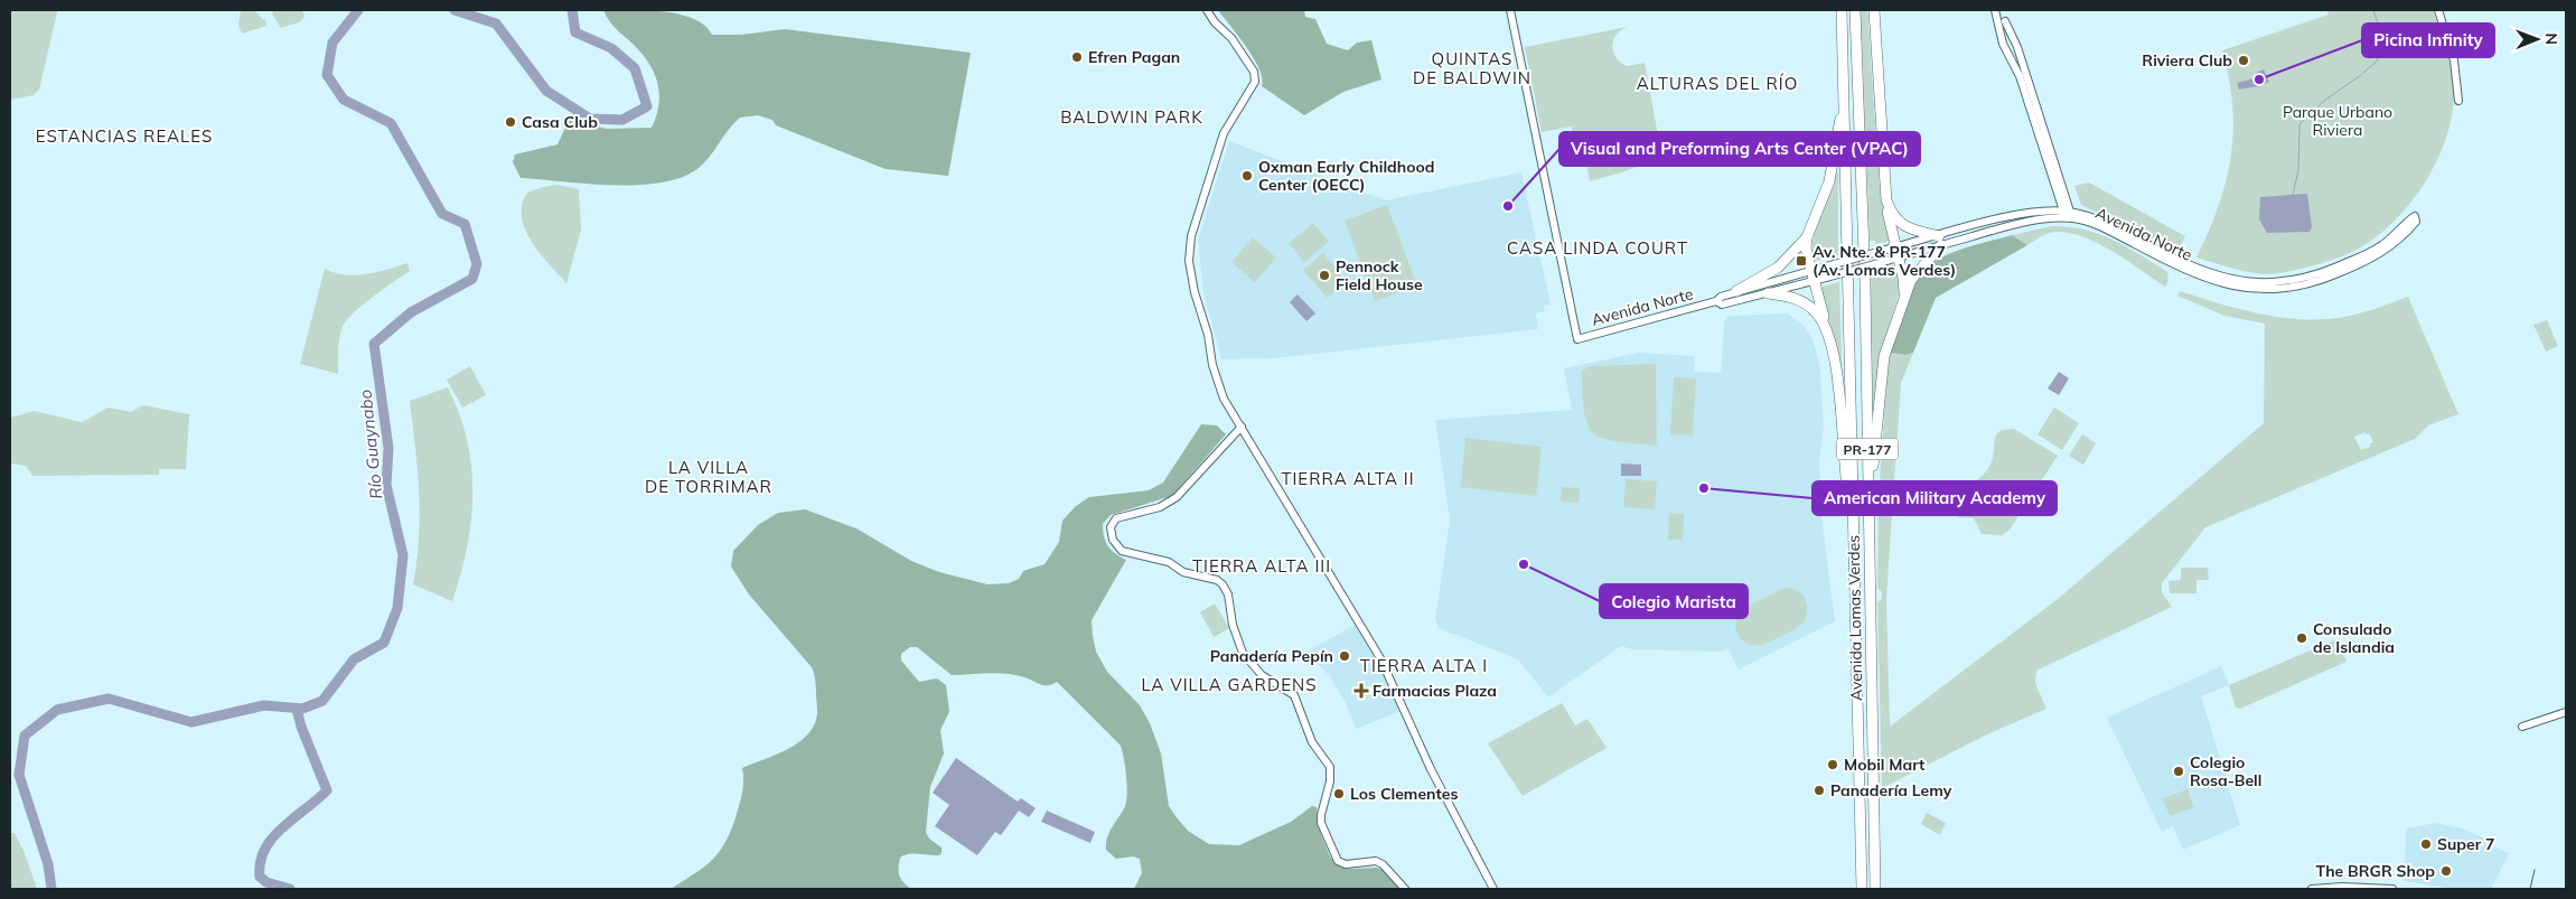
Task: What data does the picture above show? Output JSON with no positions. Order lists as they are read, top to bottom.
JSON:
{
  "streets": {
    "highway": ["PR-177", "Avenida Lomas Verdes"],
    "street": ["Avenida Norte"]
  },
  "districts": [
    "QUINTAS DE BALDWIN",
    "ALTURAS DEL RÍO",
    "BALDWIN PARK",
    "ESTANCIAS REALES",
    "CASA LINDA COURT",
    "LA VILLA DE TORRIMAR",
    "TIERRA ALTA II",
    "TIERRA ALTA III",
    "TIERRA ALTA I",
    "LA VILLA GARDENS"
  ],
  "water": ["Río Guaynabo"],
  "parks": ["Parque Urbano Riviera"],
  "places": {
    "other": [
      "Efren Pagan",
      "Riviera Club",
      "Picina Infinity",
      "Casa Club",
      "Oxman Early Childhood Center (OECC)",
      "Visual and Preforming Arts Center (VPAC)",
      "Pennock Field House",
      "American Military Academy",
      "Colegio Marista",
      "Consulado de Islandia",
      "Panadería Pepín",
      "Mobil Mart",
      "Colegio Rosa-Bell",
      "Panadería Lemy",
      "Los Clementes",
      "Super 7",
      "The BRGR Shop"
    ],
    "transit": ["Av. Nte. & PR-177 (Av. Lomas Verdes)"],
    "health": ["Farmacias Plaza"]
  },
  "north": "right"
}
